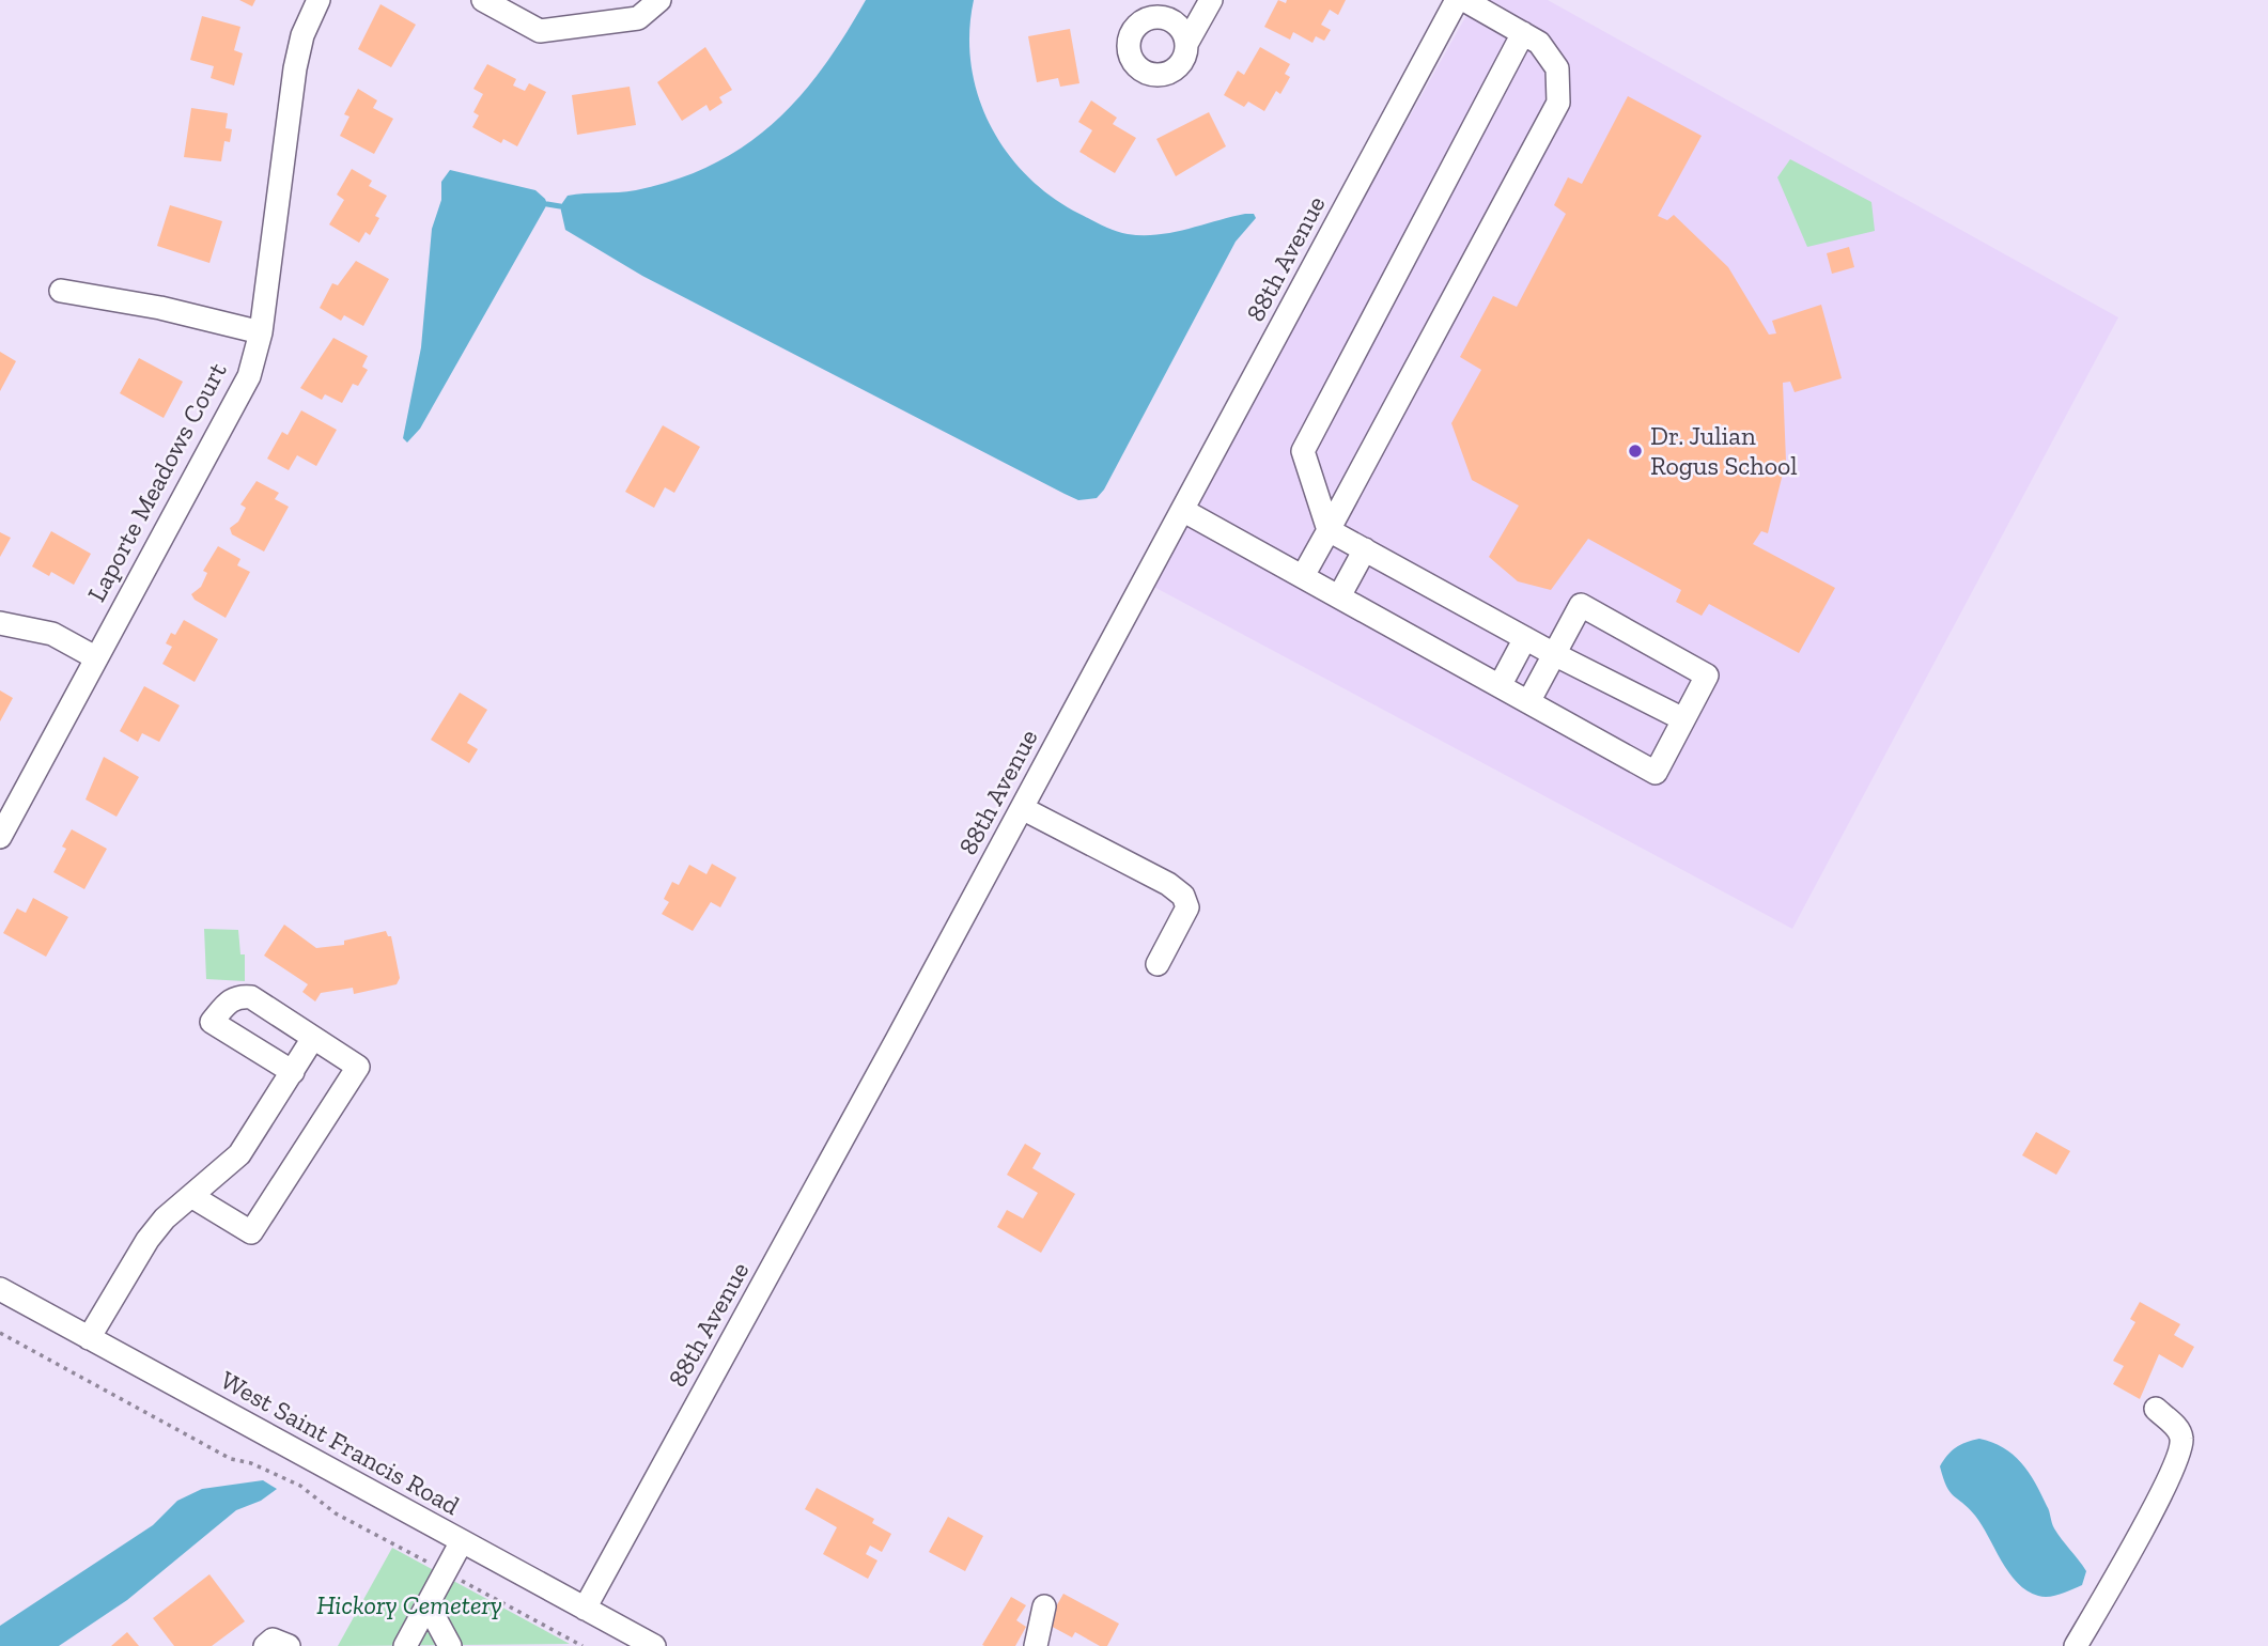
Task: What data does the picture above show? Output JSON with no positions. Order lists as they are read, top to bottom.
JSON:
{
  "streets": {
    "street": ["88th Avenue", "Laporte Meadows Court", "West Saint Francis Road"]
  },
  "crossings": [
    ["88th Avenue", "West Saint Francis Road"]
  ],
  "parks": ["Hickory Cemetery"],
  "places": ["Dr. Julian Rogus School"]
}
